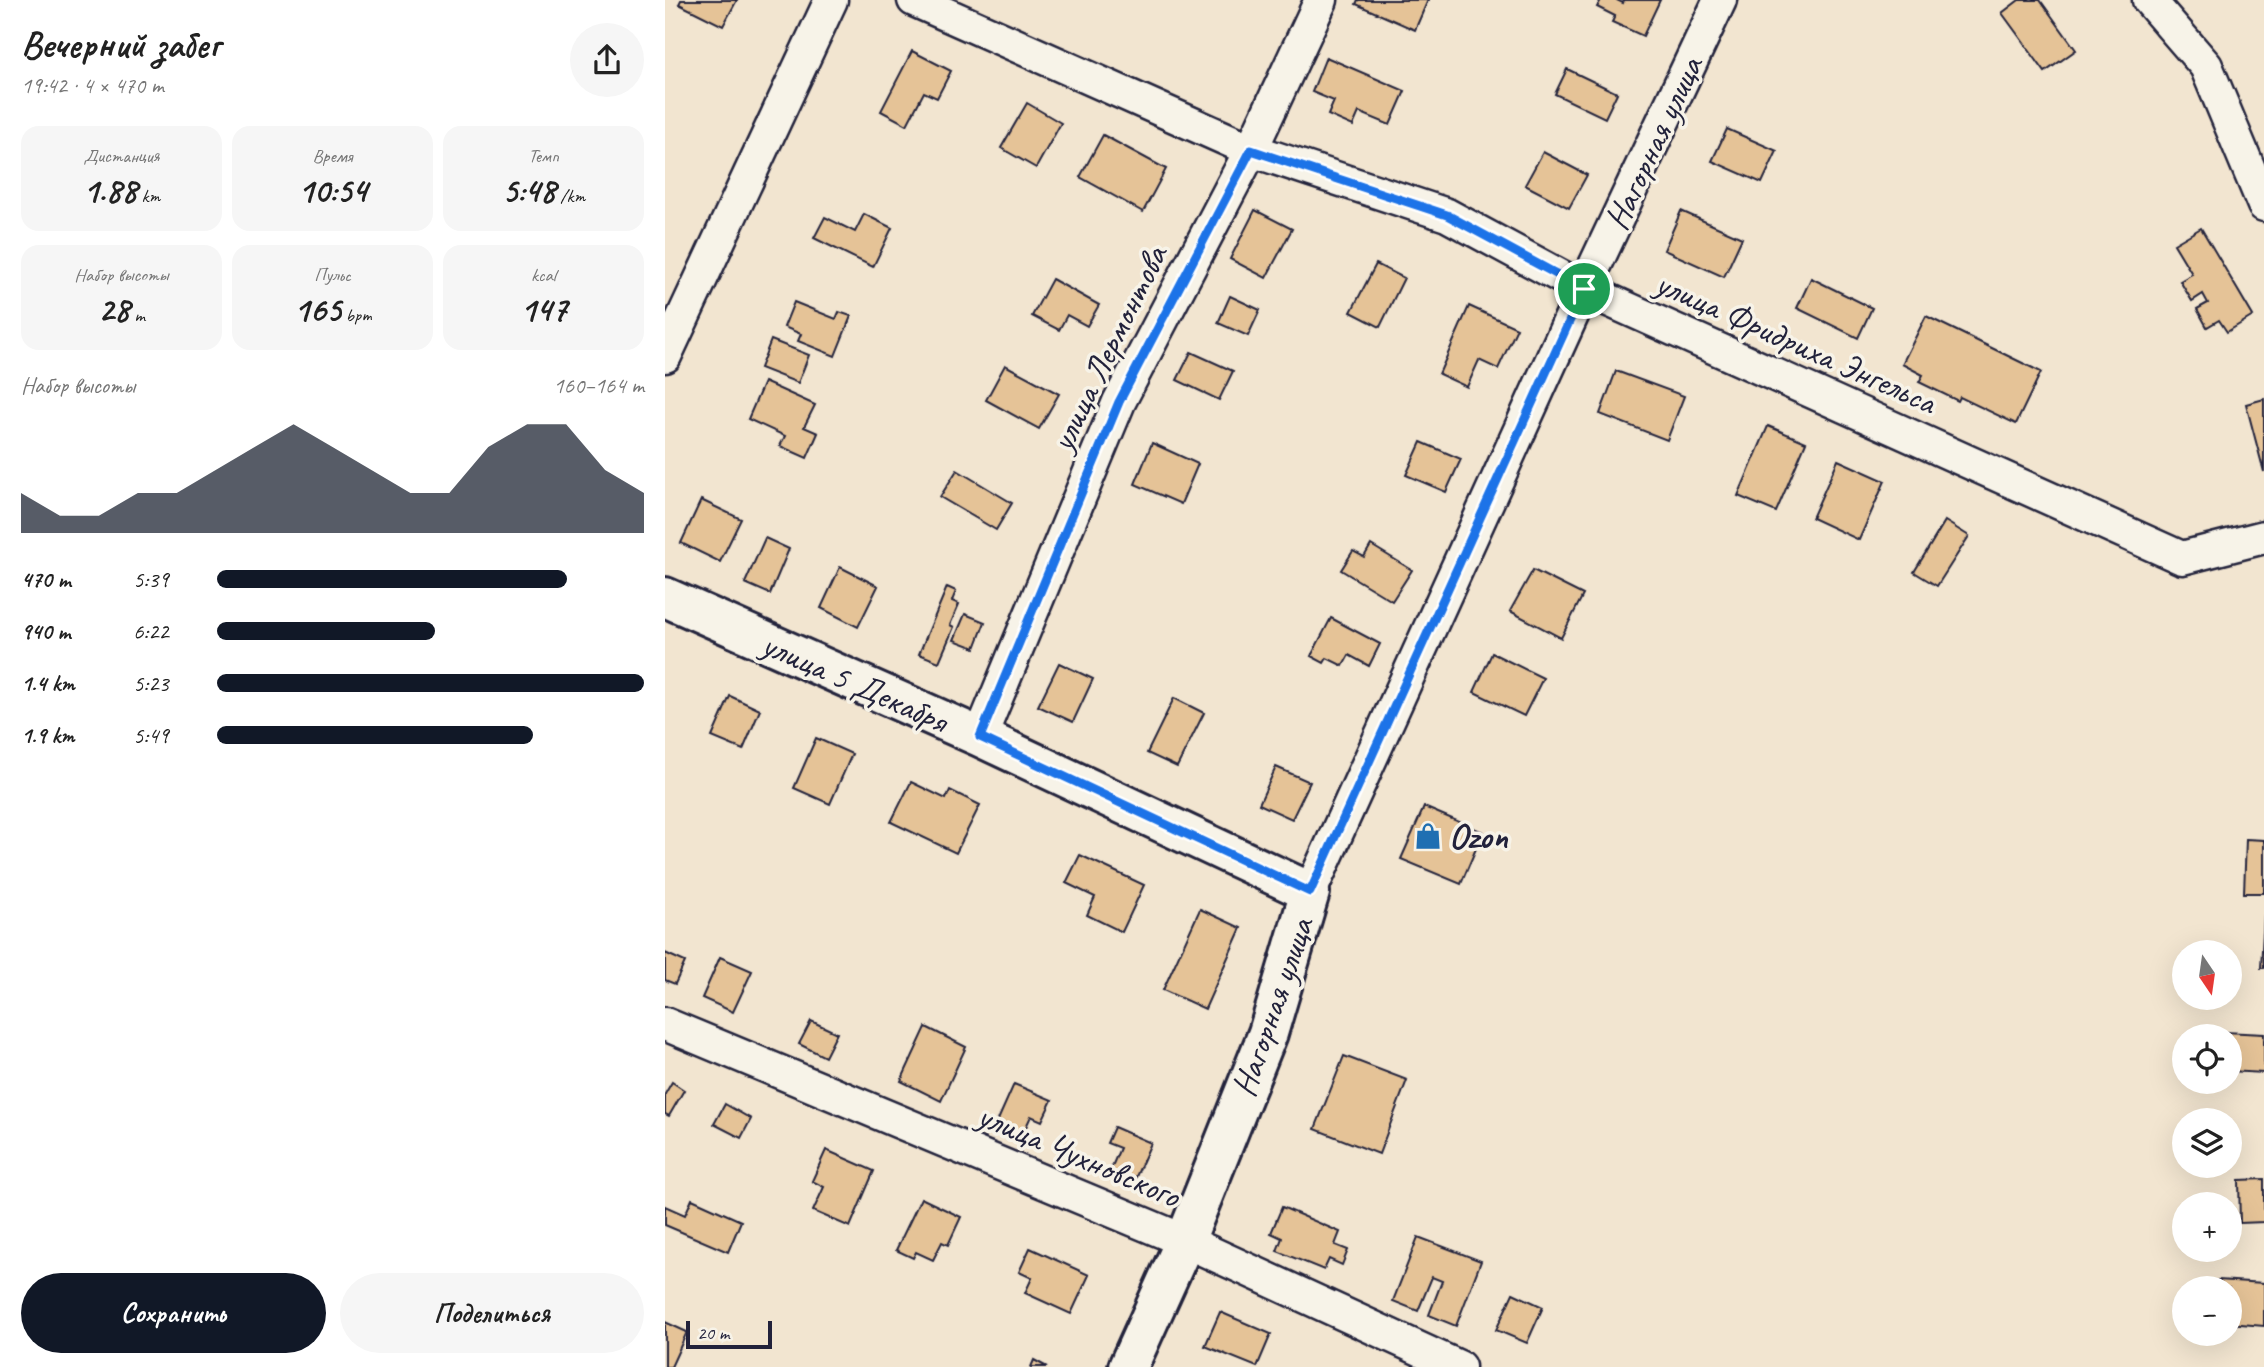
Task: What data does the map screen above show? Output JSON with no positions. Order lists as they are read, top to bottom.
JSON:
{
  "streets": {
    "street": [
      "Нагорная улица",
      "улица Фридриха Энгельса",
      "улица Лермонтова",
      "улица 5 Декабря",
      "улица Чухновского"
    ]
  },
  "crossings": [
    ["Нагорная улица", "улица Фридриха Энгельса"],
    ["Нагорная улица", "улица 5 Декабря"],
    ["Нагорная улица", "улица Чухновского"],
    ["улица Фридриха Энгельса", "улица Лермонтова"],
    ["улица Лермонтова", "улица 5 Декабря"]
  ],
  "places": {
    "shop": ["Ozon"]
  },
  "scale_bar": "20 m",
  "north": "bottom",
  "page": {
    "heading": ["Вечерний забег", "19:42 · 4 × 470 m"],
    "stats": [
      ["Дистанция", "1.88 km"],
      ["Время", "10:54"],
      ["Темп", "5:48 /km"],
      ["Набор высоты", "28 m"],
      ["Пульс", "165 bpm"],
      ["kcal", "147"]
    ],
    "chart": ["Набор высоты", "160–164 m"],
    "list": [
      {
        "name": "470 m",
        "note": "5:39"
      },
      {
        "name": "940 m",
        "note": "6:22"
      },
      {
        "name": "1.4 km",
        "note": "5:23"
      },
      {
        "name": "1.9 km",
        "note": "5:49"
      }
    ],
    "map_buttons": ["+", "−"],
    "buttons": ["Сохранить", "Поделиться"],
    "scale": "20 m"
  }
}
